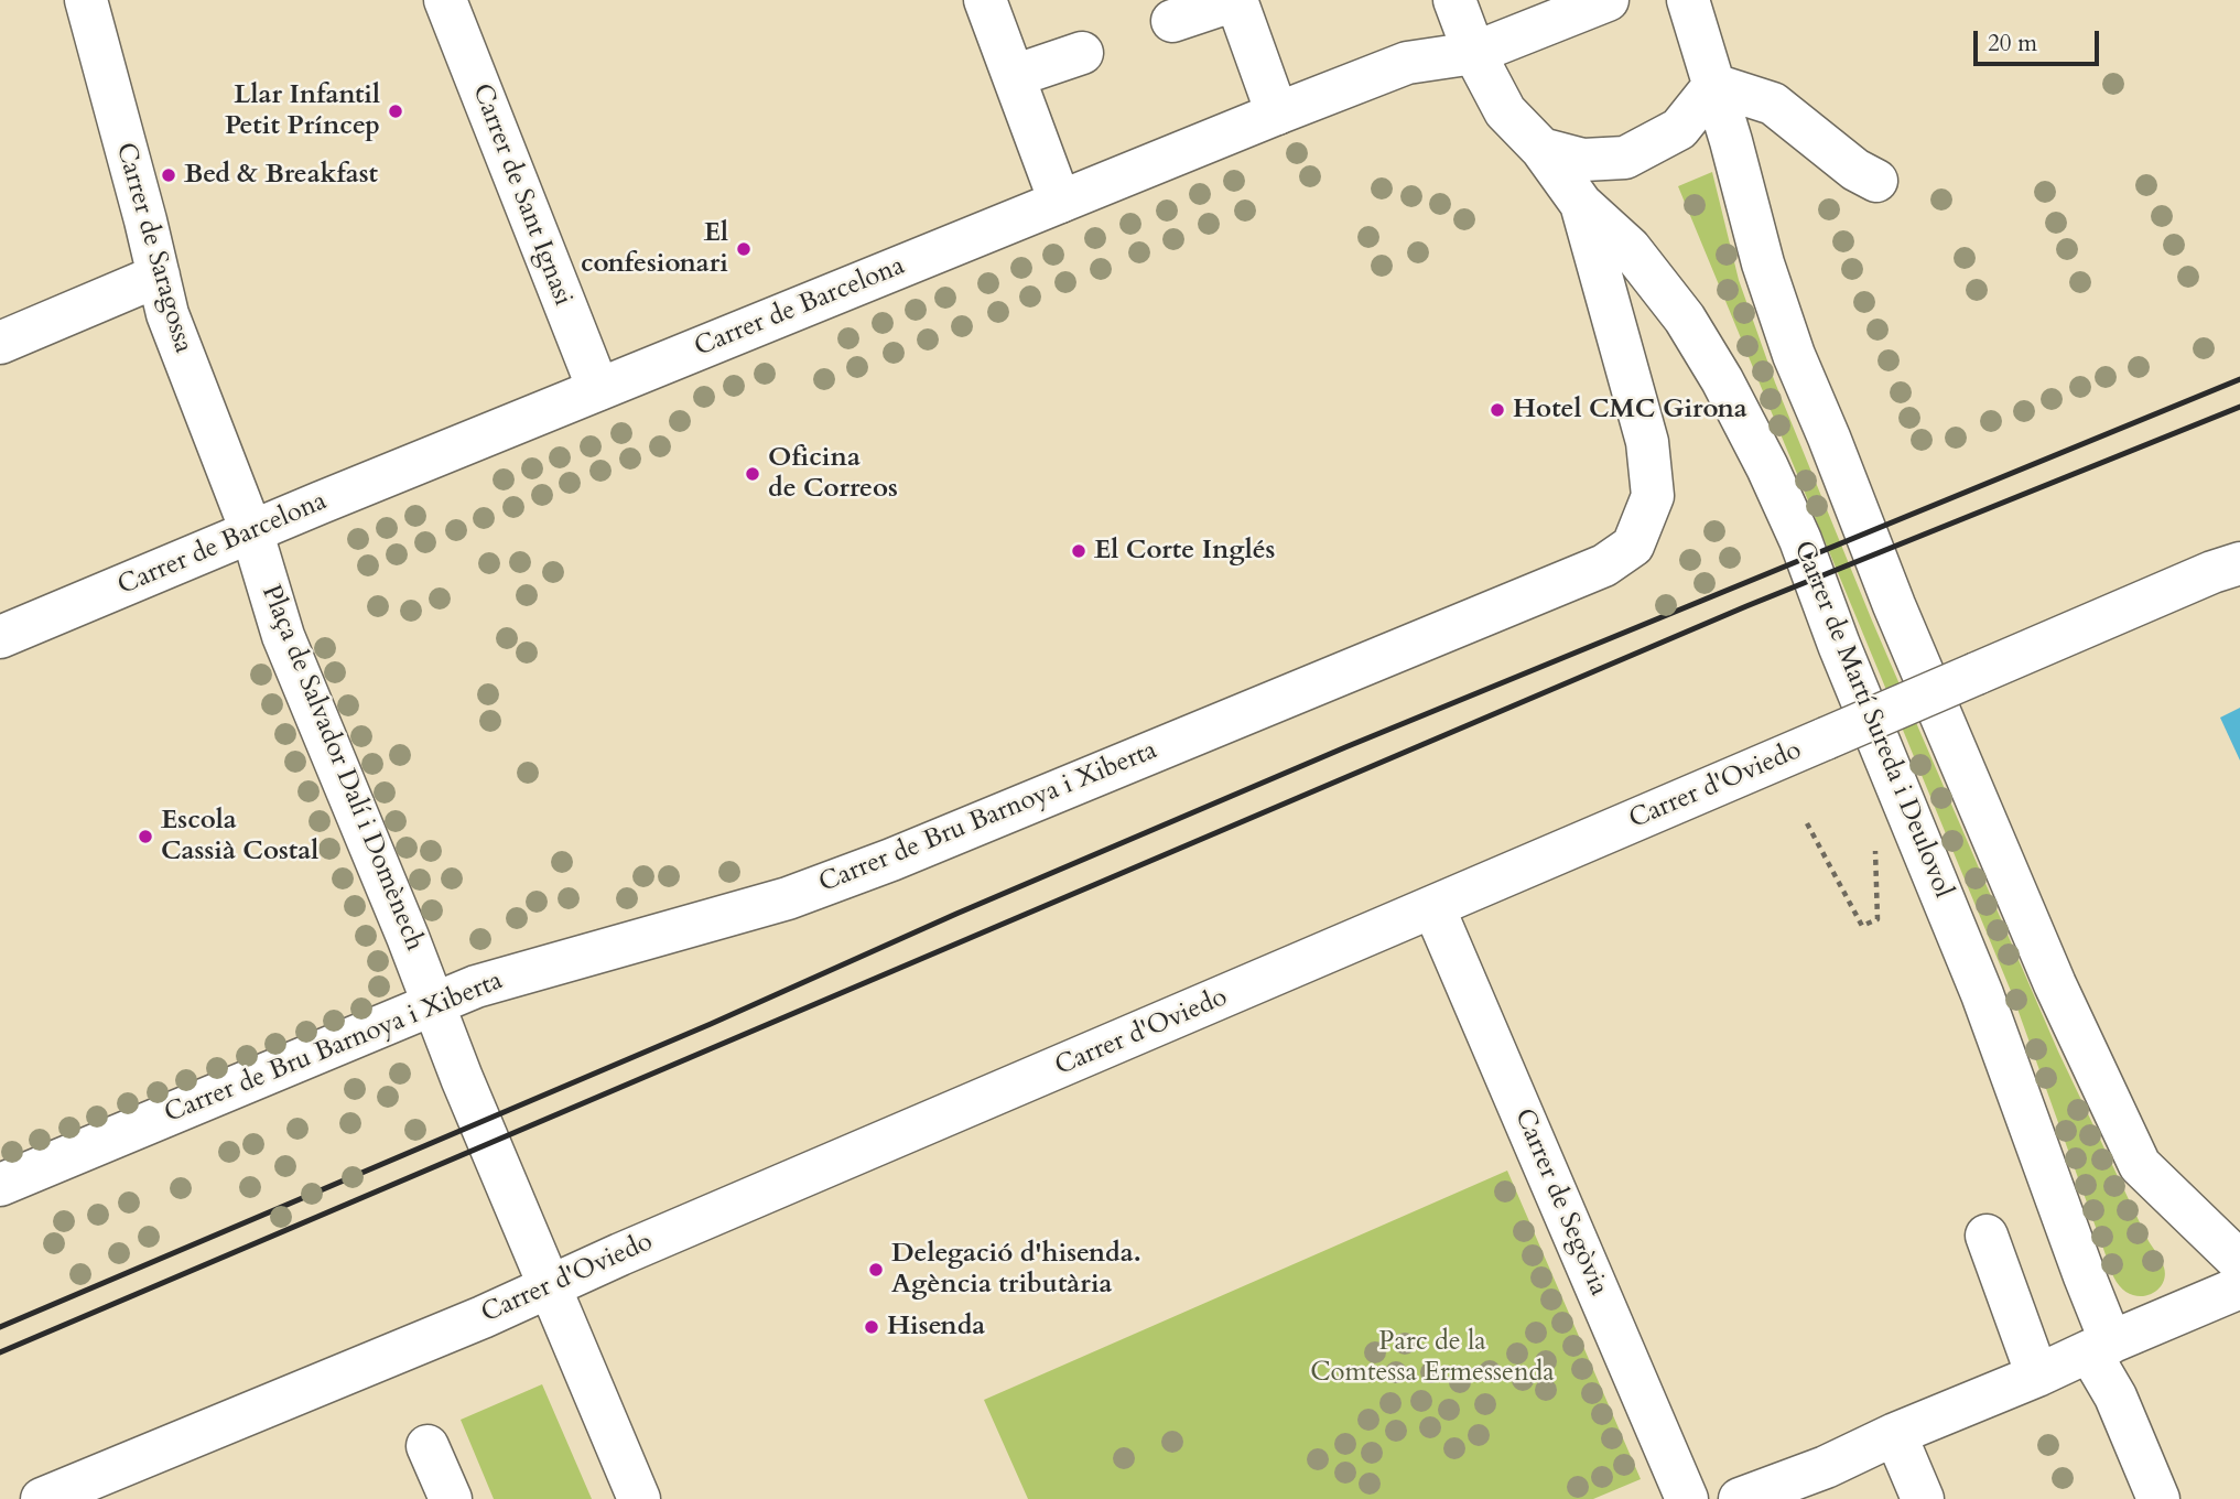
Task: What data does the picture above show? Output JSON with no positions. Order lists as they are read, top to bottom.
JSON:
{
  "streets": {
    "street": [
      "Carrer de Sant Ignasi",
      "Carrer de Saragossa",
      "Carrer de Barcelona",
      "Carrer de Martí Sureda i Deulovol",
      "Plaça de Salvador Dalí i Domènech",
      "Carrer d'Oviedo",
      "Carrer de Bru Barnoya i Xiberta",
      "Carrer de Segòvia"
    ]
  },
  "crossings": [
    ["Carrer de Sant Ignasi", "Carrer de Barcelona"],
    ["Carrer de Saragossa", "Carrer de Barcelona"],
    ["Carrer de Saragossa", "Plaça de Salvador Dalí i Domènech"],
    ["Carrer de Barcelona", "Carrer de Martí Sureda i Deulovol"],
    ["Carrer de Barcelona", "Plaça de Salvador Dalí i Domènech"],
    ["Carrer de Martí Sureda i Deulovol", "Carrer de Bru Barnoya i Xiberta"],
    ["Plaça de Salvador Dalí i Domènech", "Carrer d'Oviedo"],
    ["Plaça de Salvador Dalí i Domènech", "Carrer de Bru Barnoya i Xiberta"],
    ["Carrer d'Oviedo", "Carrer de Segòvia"]
  ],
  "parks": ["Parc de la Comtessa Ermessenda"],
  "places": [
    "Llar Infantil Petit Príncep",
    "Bed & Breakfast",
    "El confesionari",
    "Hotel CMC Girona",
    "Oficina de Correos",
    "El Corte Inglés",
    "Escola Cassià Costal",
    "Delegació d'hisenda. Agència tributària",
    "Hisenda"
  ],
  "scale_bar": "20 m"
}
